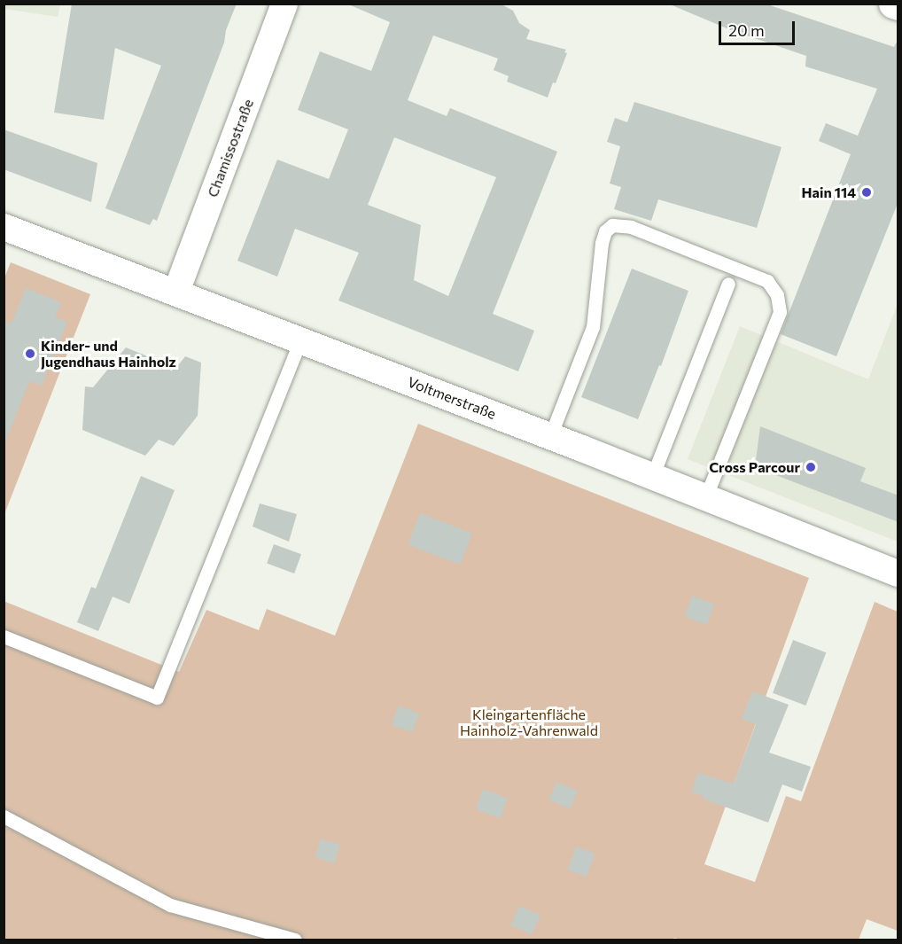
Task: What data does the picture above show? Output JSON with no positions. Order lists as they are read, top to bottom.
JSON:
{
  "streets": {
    "street": ["Chamissostraße", "Voltmerstraße"]
  },
  "crossings": [
    ["Chamissostraße", "Voltmerstraße"]
  ],
  "parks": ["Kleingartenfläche Hainholz-Vahrenwald"],
  "places": ["Hain 114", "Kinder- und Jugendhaus Hainholz", "Cross Parcour"],
  "scale_bar": "20 m"
}
